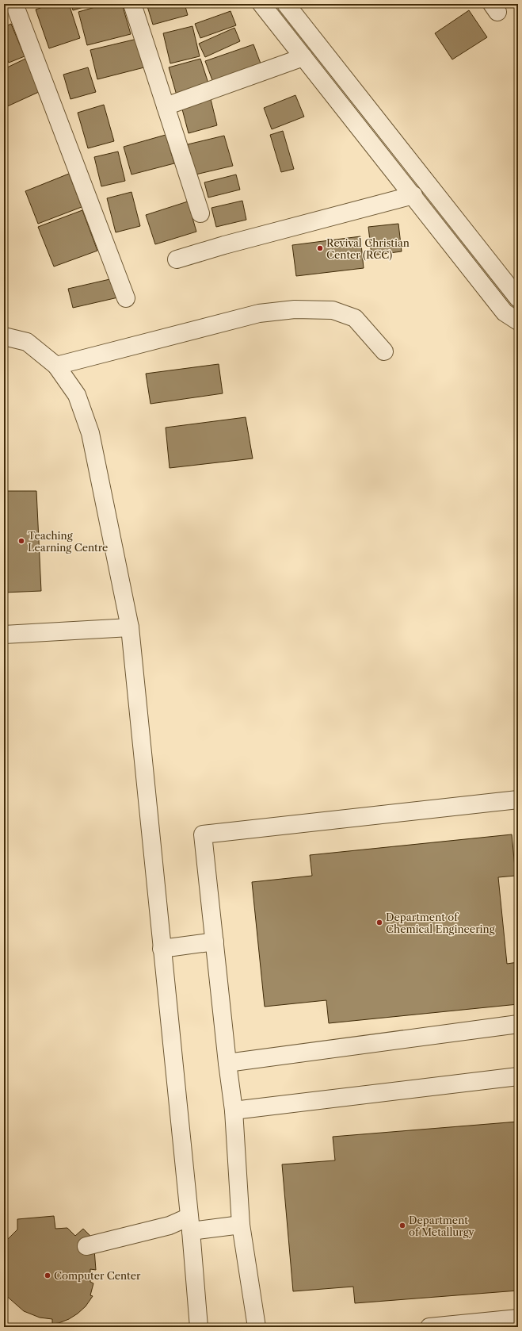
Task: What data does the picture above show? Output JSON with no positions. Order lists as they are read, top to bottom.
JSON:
{
  "places": [
    "Revival Christian Center (RCC)",
    "Teaching Learning Centre",
    "Department of Chemical Engineering",
    "Department of Metallurgy",
    "Computer Center"
  ]
}
